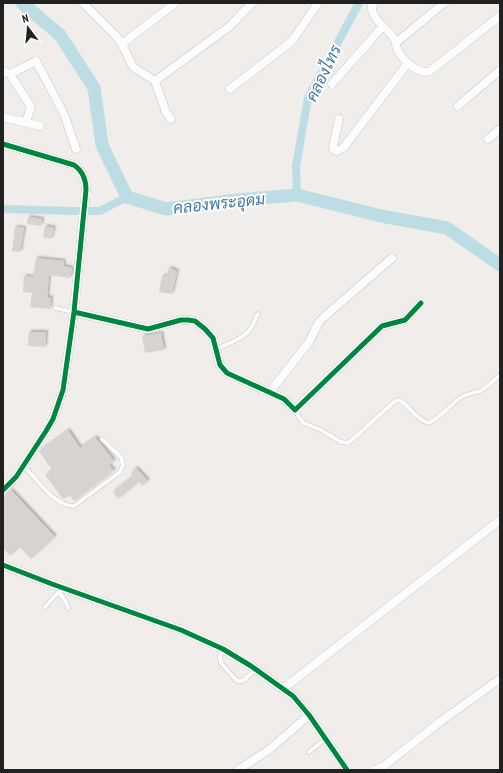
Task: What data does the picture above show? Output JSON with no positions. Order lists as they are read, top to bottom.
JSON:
{
  "water": ["คลองไทร", "คลองพระอุดม"],
  "north": "top"
}
